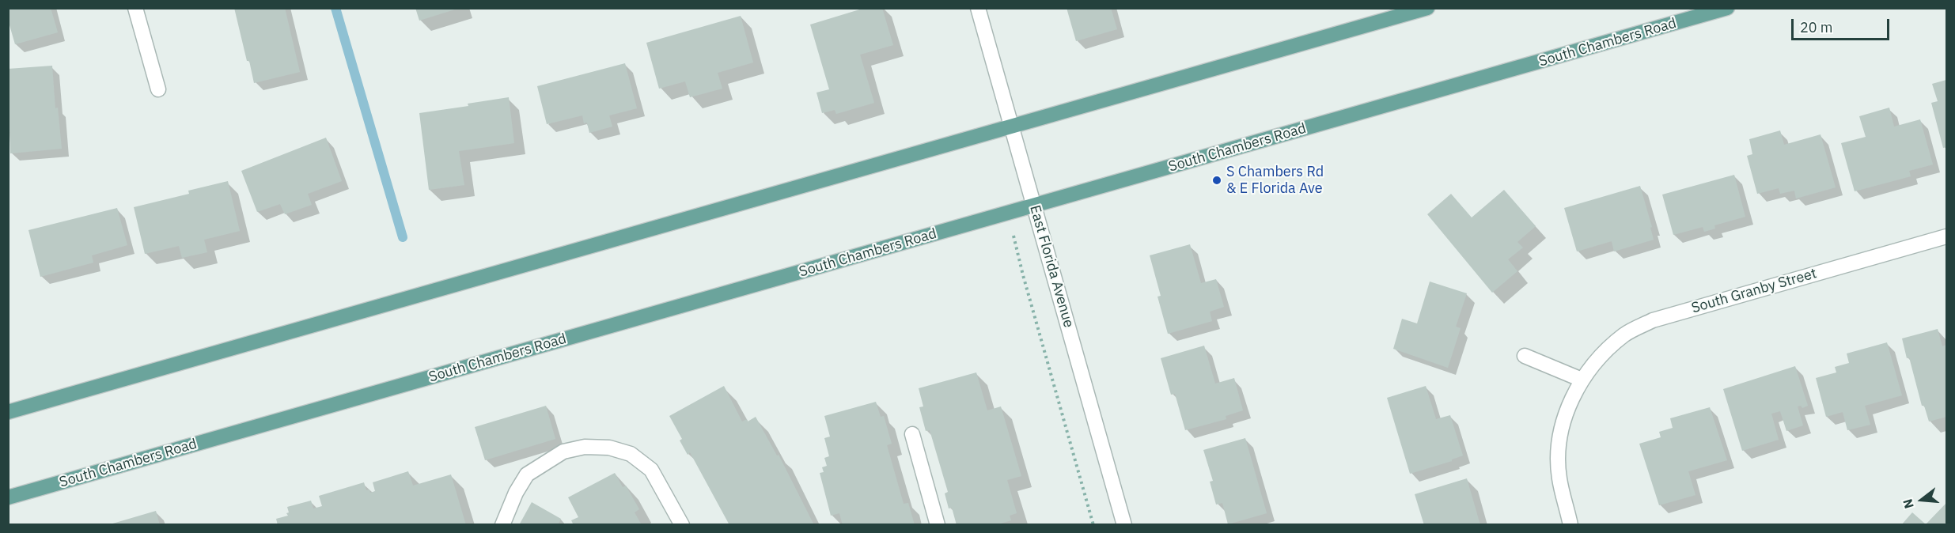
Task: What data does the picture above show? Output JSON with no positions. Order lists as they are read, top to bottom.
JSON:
{
  "streets": {
    "main road": ["South Chambers Road"],
    "street": ["East Florida Avenue", "South Granby Street"]
  },
  "crossings": [
    ["South Chambers Road", "East Florida Avenue"]
  ],
  "places": ["S Chambers Rd & E Florida Ave"],
  "scale_bar": "20 m",
  "north": "left"
}
